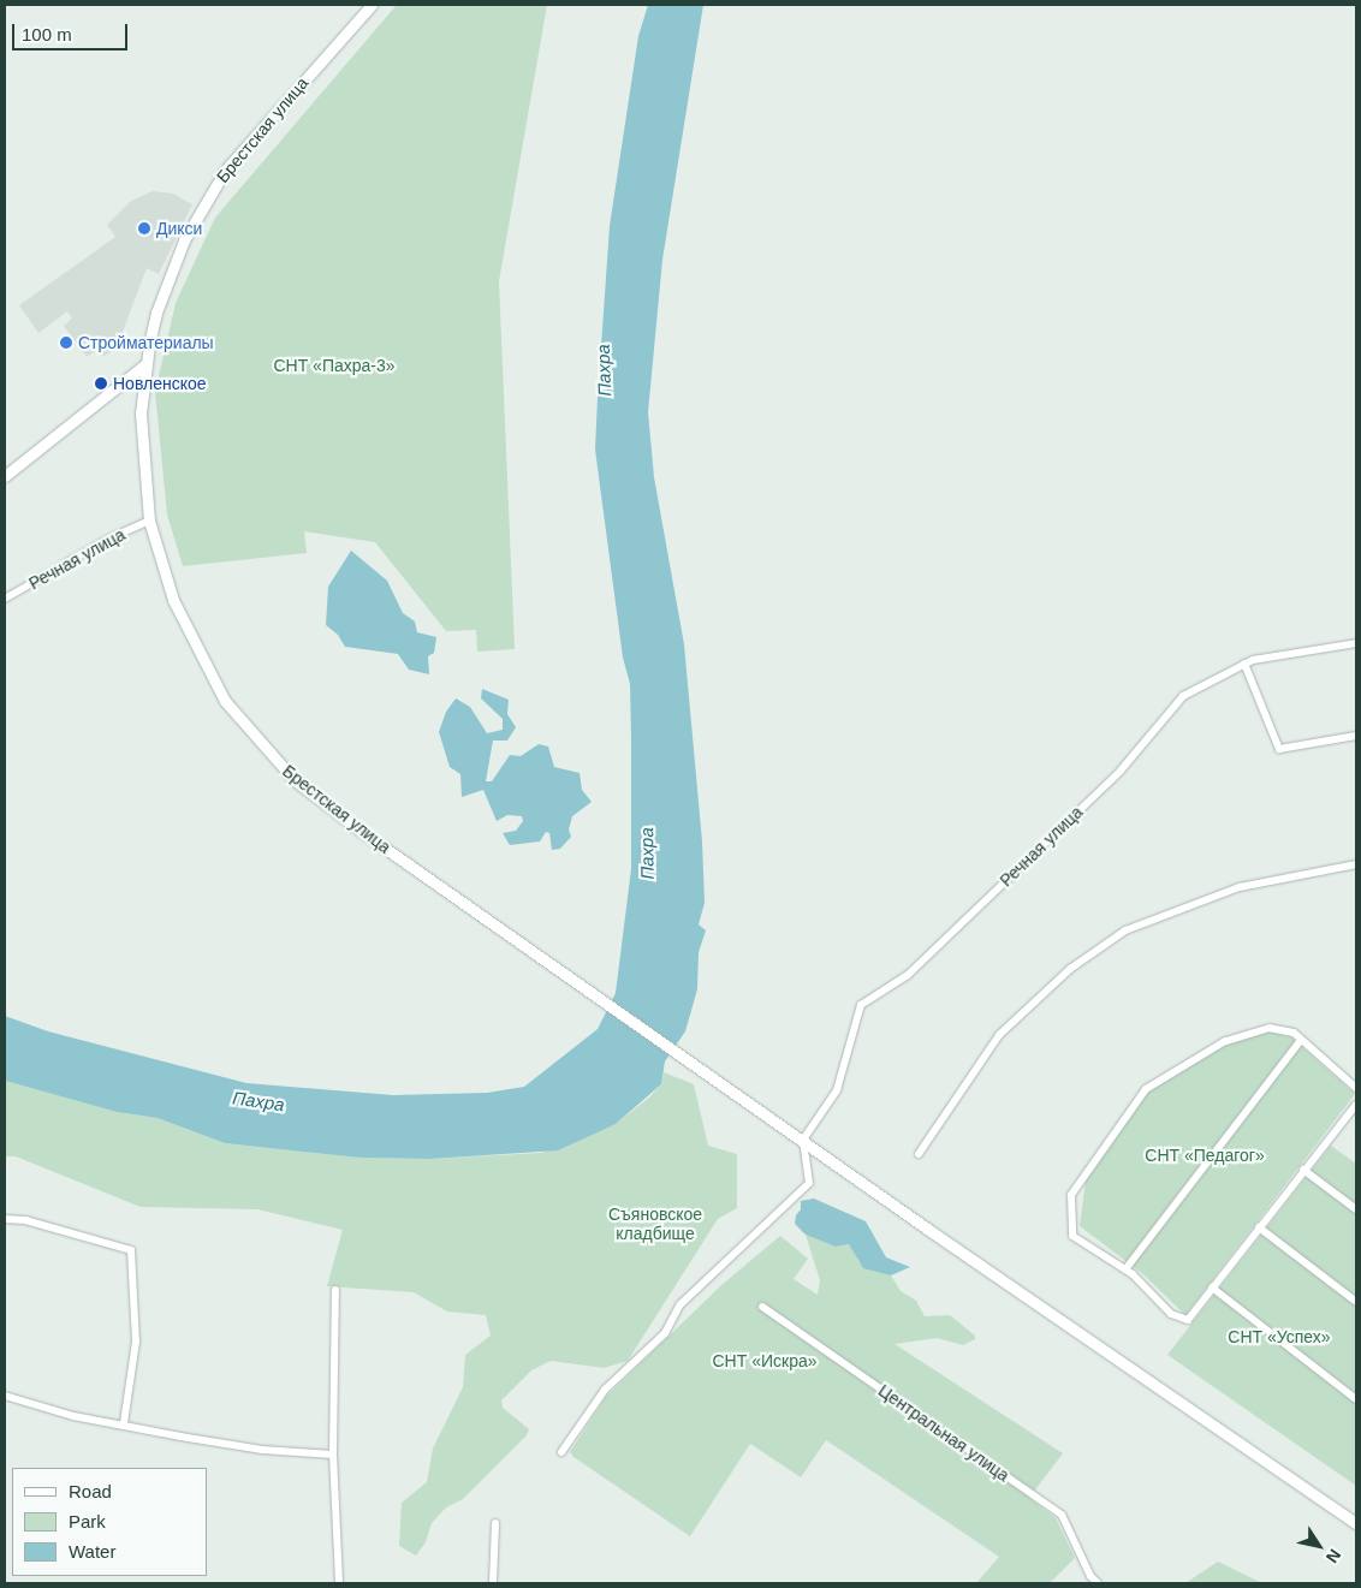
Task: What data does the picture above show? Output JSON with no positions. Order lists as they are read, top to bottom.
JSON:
{
  "streets": {
    "main road": ["Брестская улица"],
    "street": ["Речная улица", "Центральная улица"]
  },
  "crossings": [
    ["Брестская улица", "Речная улица"]
  ],
  "water": ["Пахра"],
  "parks": [
    "СНТ «Пахра-3»",
    "СНТ «Педагог»",
    "Съяновское кладбище",
    "СНТ «Успех»",
    "СНТ «Искра»"
  ],
  "places": ["Дикси", "Стройматериалы", "Новленское"],
  "legend": ["Road", "Park", "Water"],
  "scale_bar": "100 m",
  "north": "bottom right"
}
